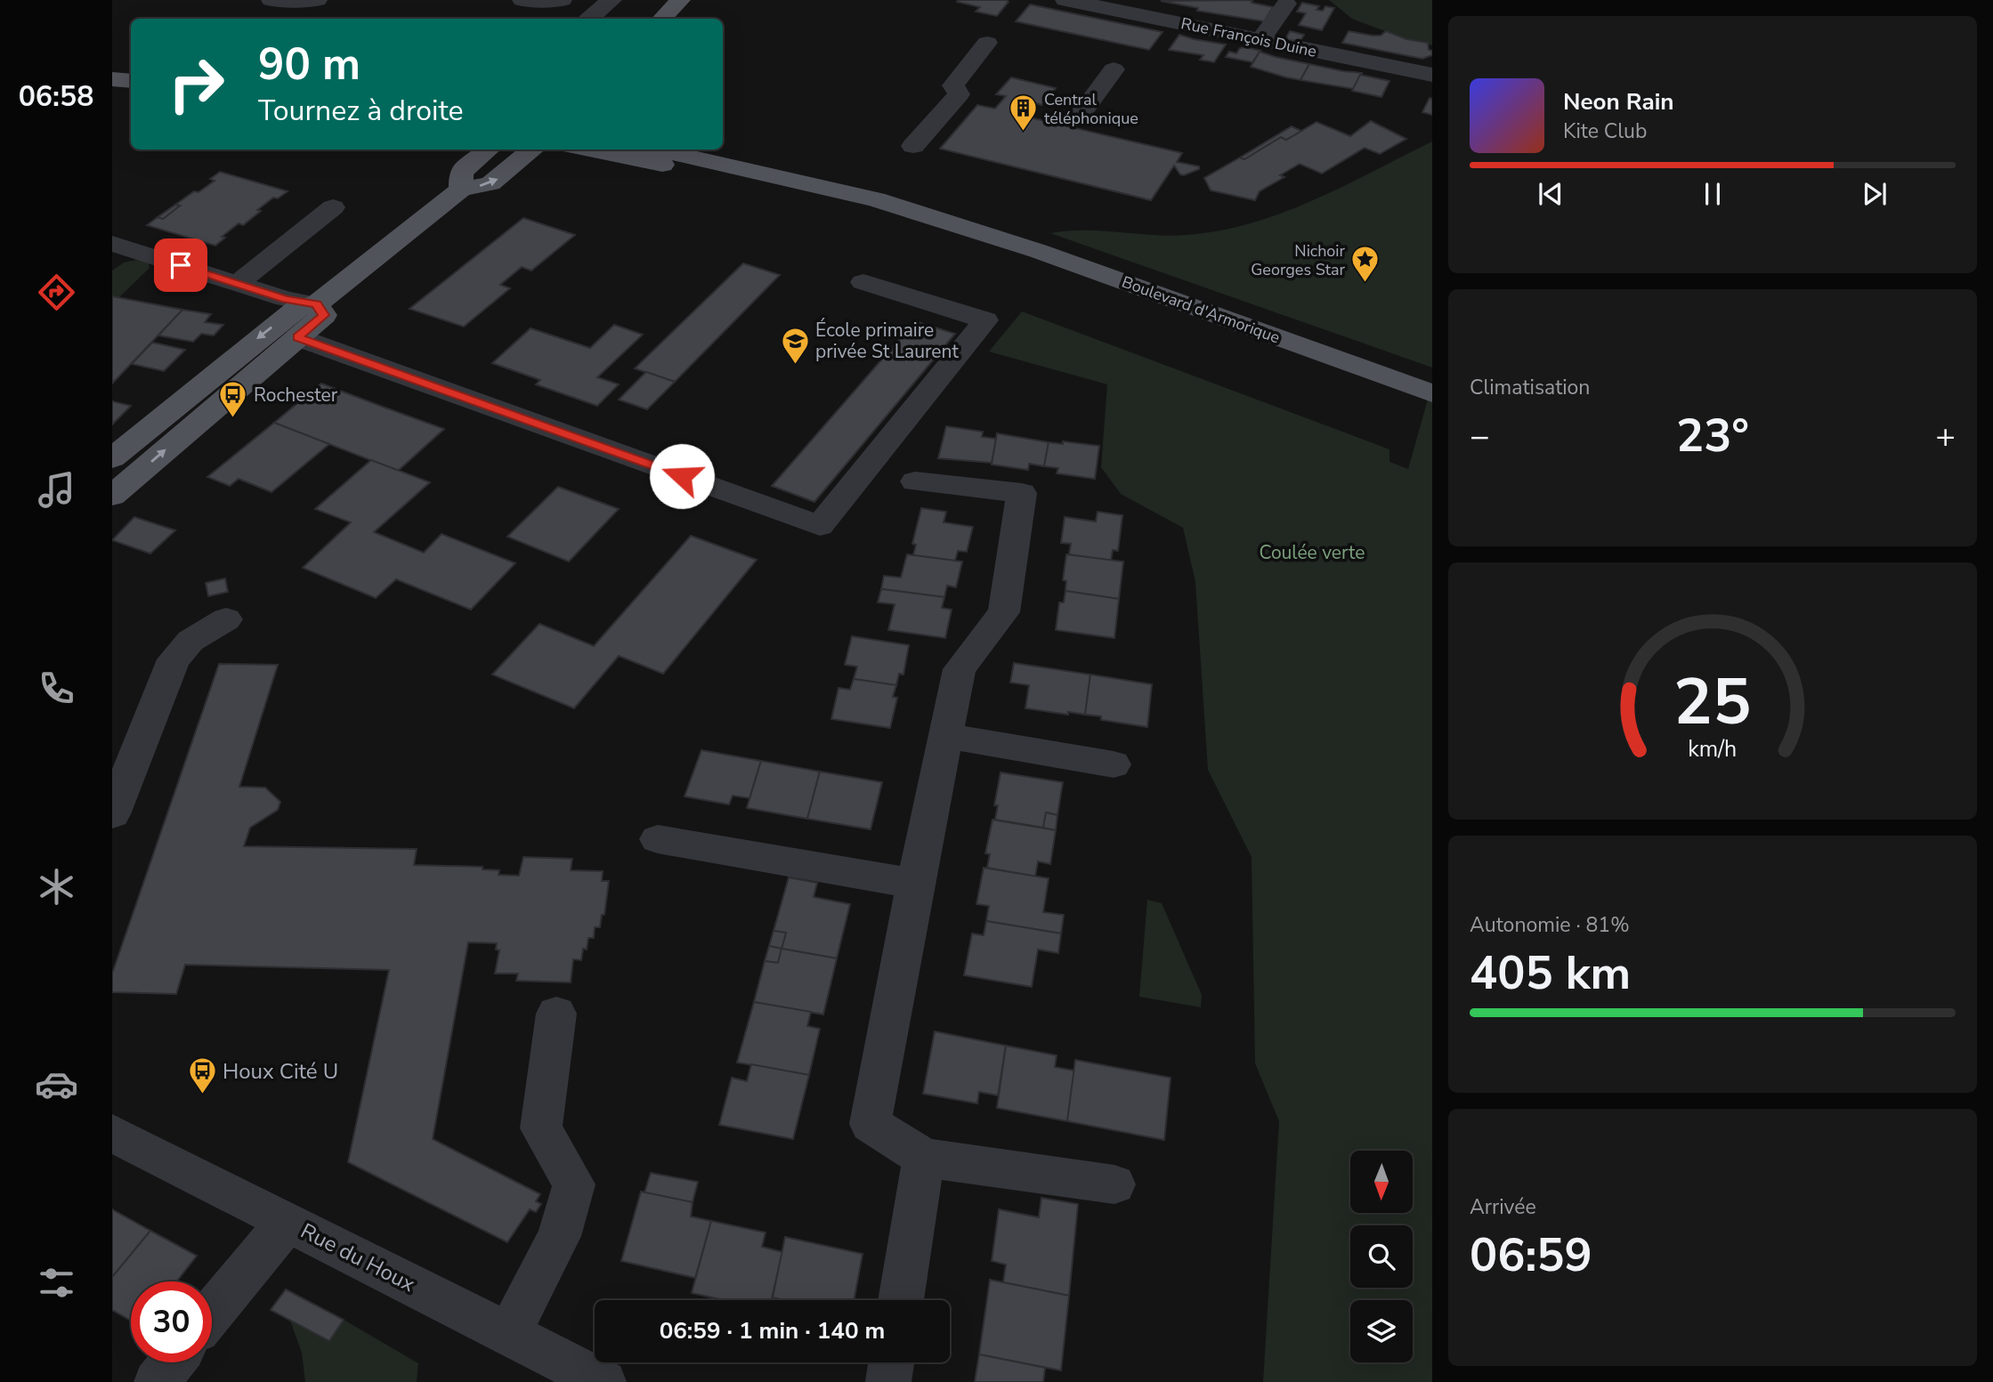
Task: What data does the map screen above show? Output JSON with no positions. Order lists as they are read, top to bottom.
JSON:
{
  "streets": {
    "main road": ["Boulevard d'Armorique"],
    "street": ["Rue François Duine", "Rue du Houx"]
  },
  "parks": ["Coulée verte"],
  "places": {
    "building": ["Central téléphonique"],
    "place": ["Nichoir Georges Star"],
    "school or university": ["École primaire privée St Laurent"],
    "bus stop": ["Rochester", "Houx Cité U"]
  },
  "north": "bottom",
  "page": {
    "tabs": "06:58",
    "turn": ["90 m", "Tournez à droite"],
    "song": ["Neon Rain", "Kite Club"],
    "tile": [
      "Climatisation",
      ["Autonomie · 81%", "405 km"],
      ["Arrivée", "06:59"]
    ],
    "heat": ["−", "23°", "+"],
    "limit": "30",
    "trip": "06:59 · 1 min · 140 m",
    "gauge": ["25", "km/h"]
  }
}
